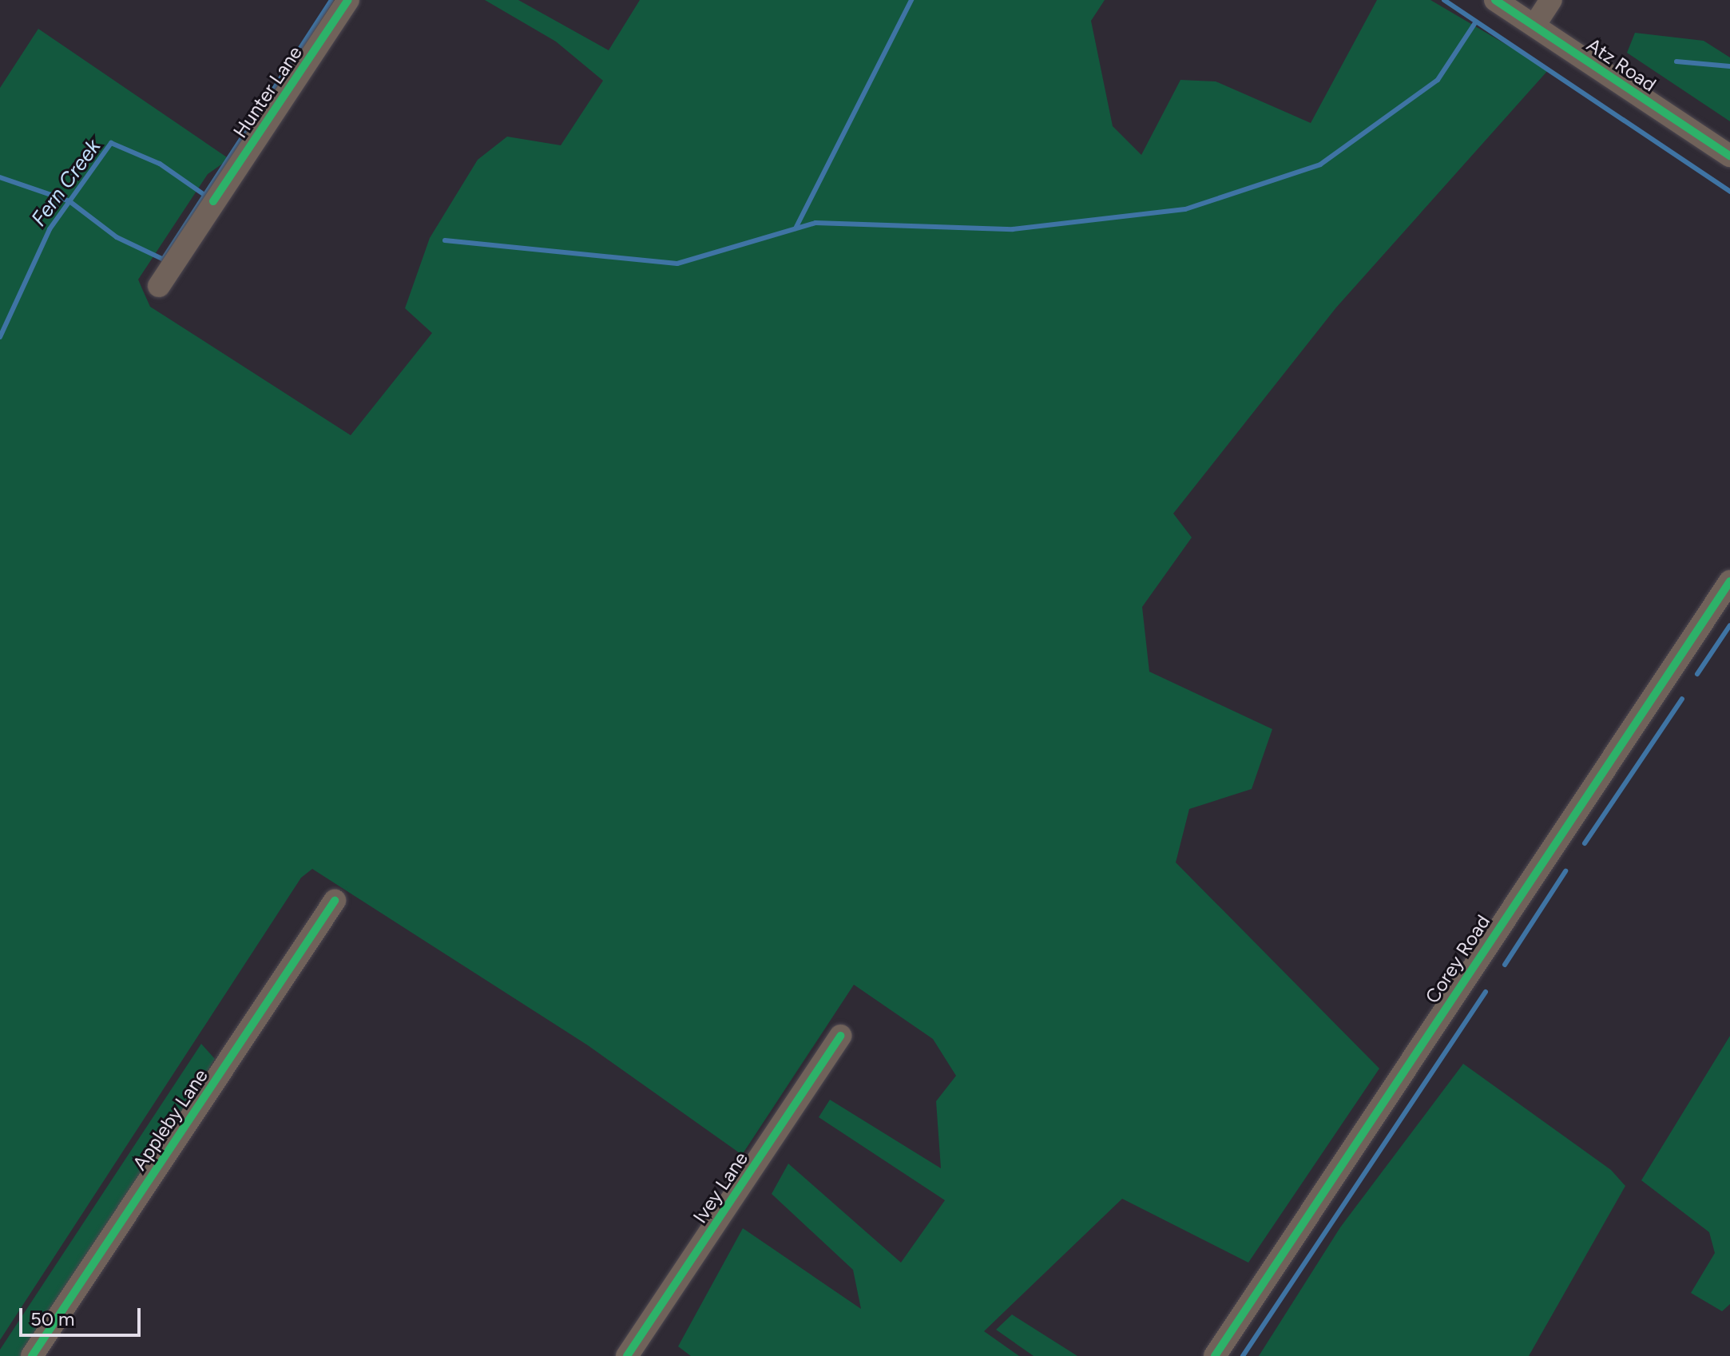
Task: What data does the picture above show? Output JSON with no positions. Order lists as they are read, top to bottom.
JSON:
{
  "streets": {
    "street": [
      "Atz Road",
      "Hunter Lane",
      "Corey Road",
      "Appleby Lane",
      "Ivey Lane"
    ]
  },
  "water": ["Fern Creek"],
  "scale_bar": "50 m"
}
